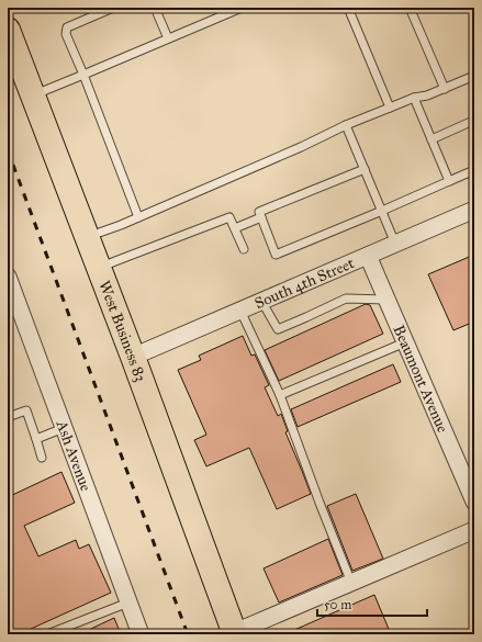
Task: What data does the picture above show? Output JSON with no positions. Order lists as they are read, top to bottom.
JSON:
{
  "streets": {
    "main road": ["West Business 83"],
    "street": ["South 4th Street", "Beaumont Avenue", "Ash Avenue"]
  },
  "crossings": [
    ["South 4th Street", "West Business 83"],
    ["South 4th Street", "Beaumont Avenue"]
  ],
  "scale_bar": "50 m"
}
